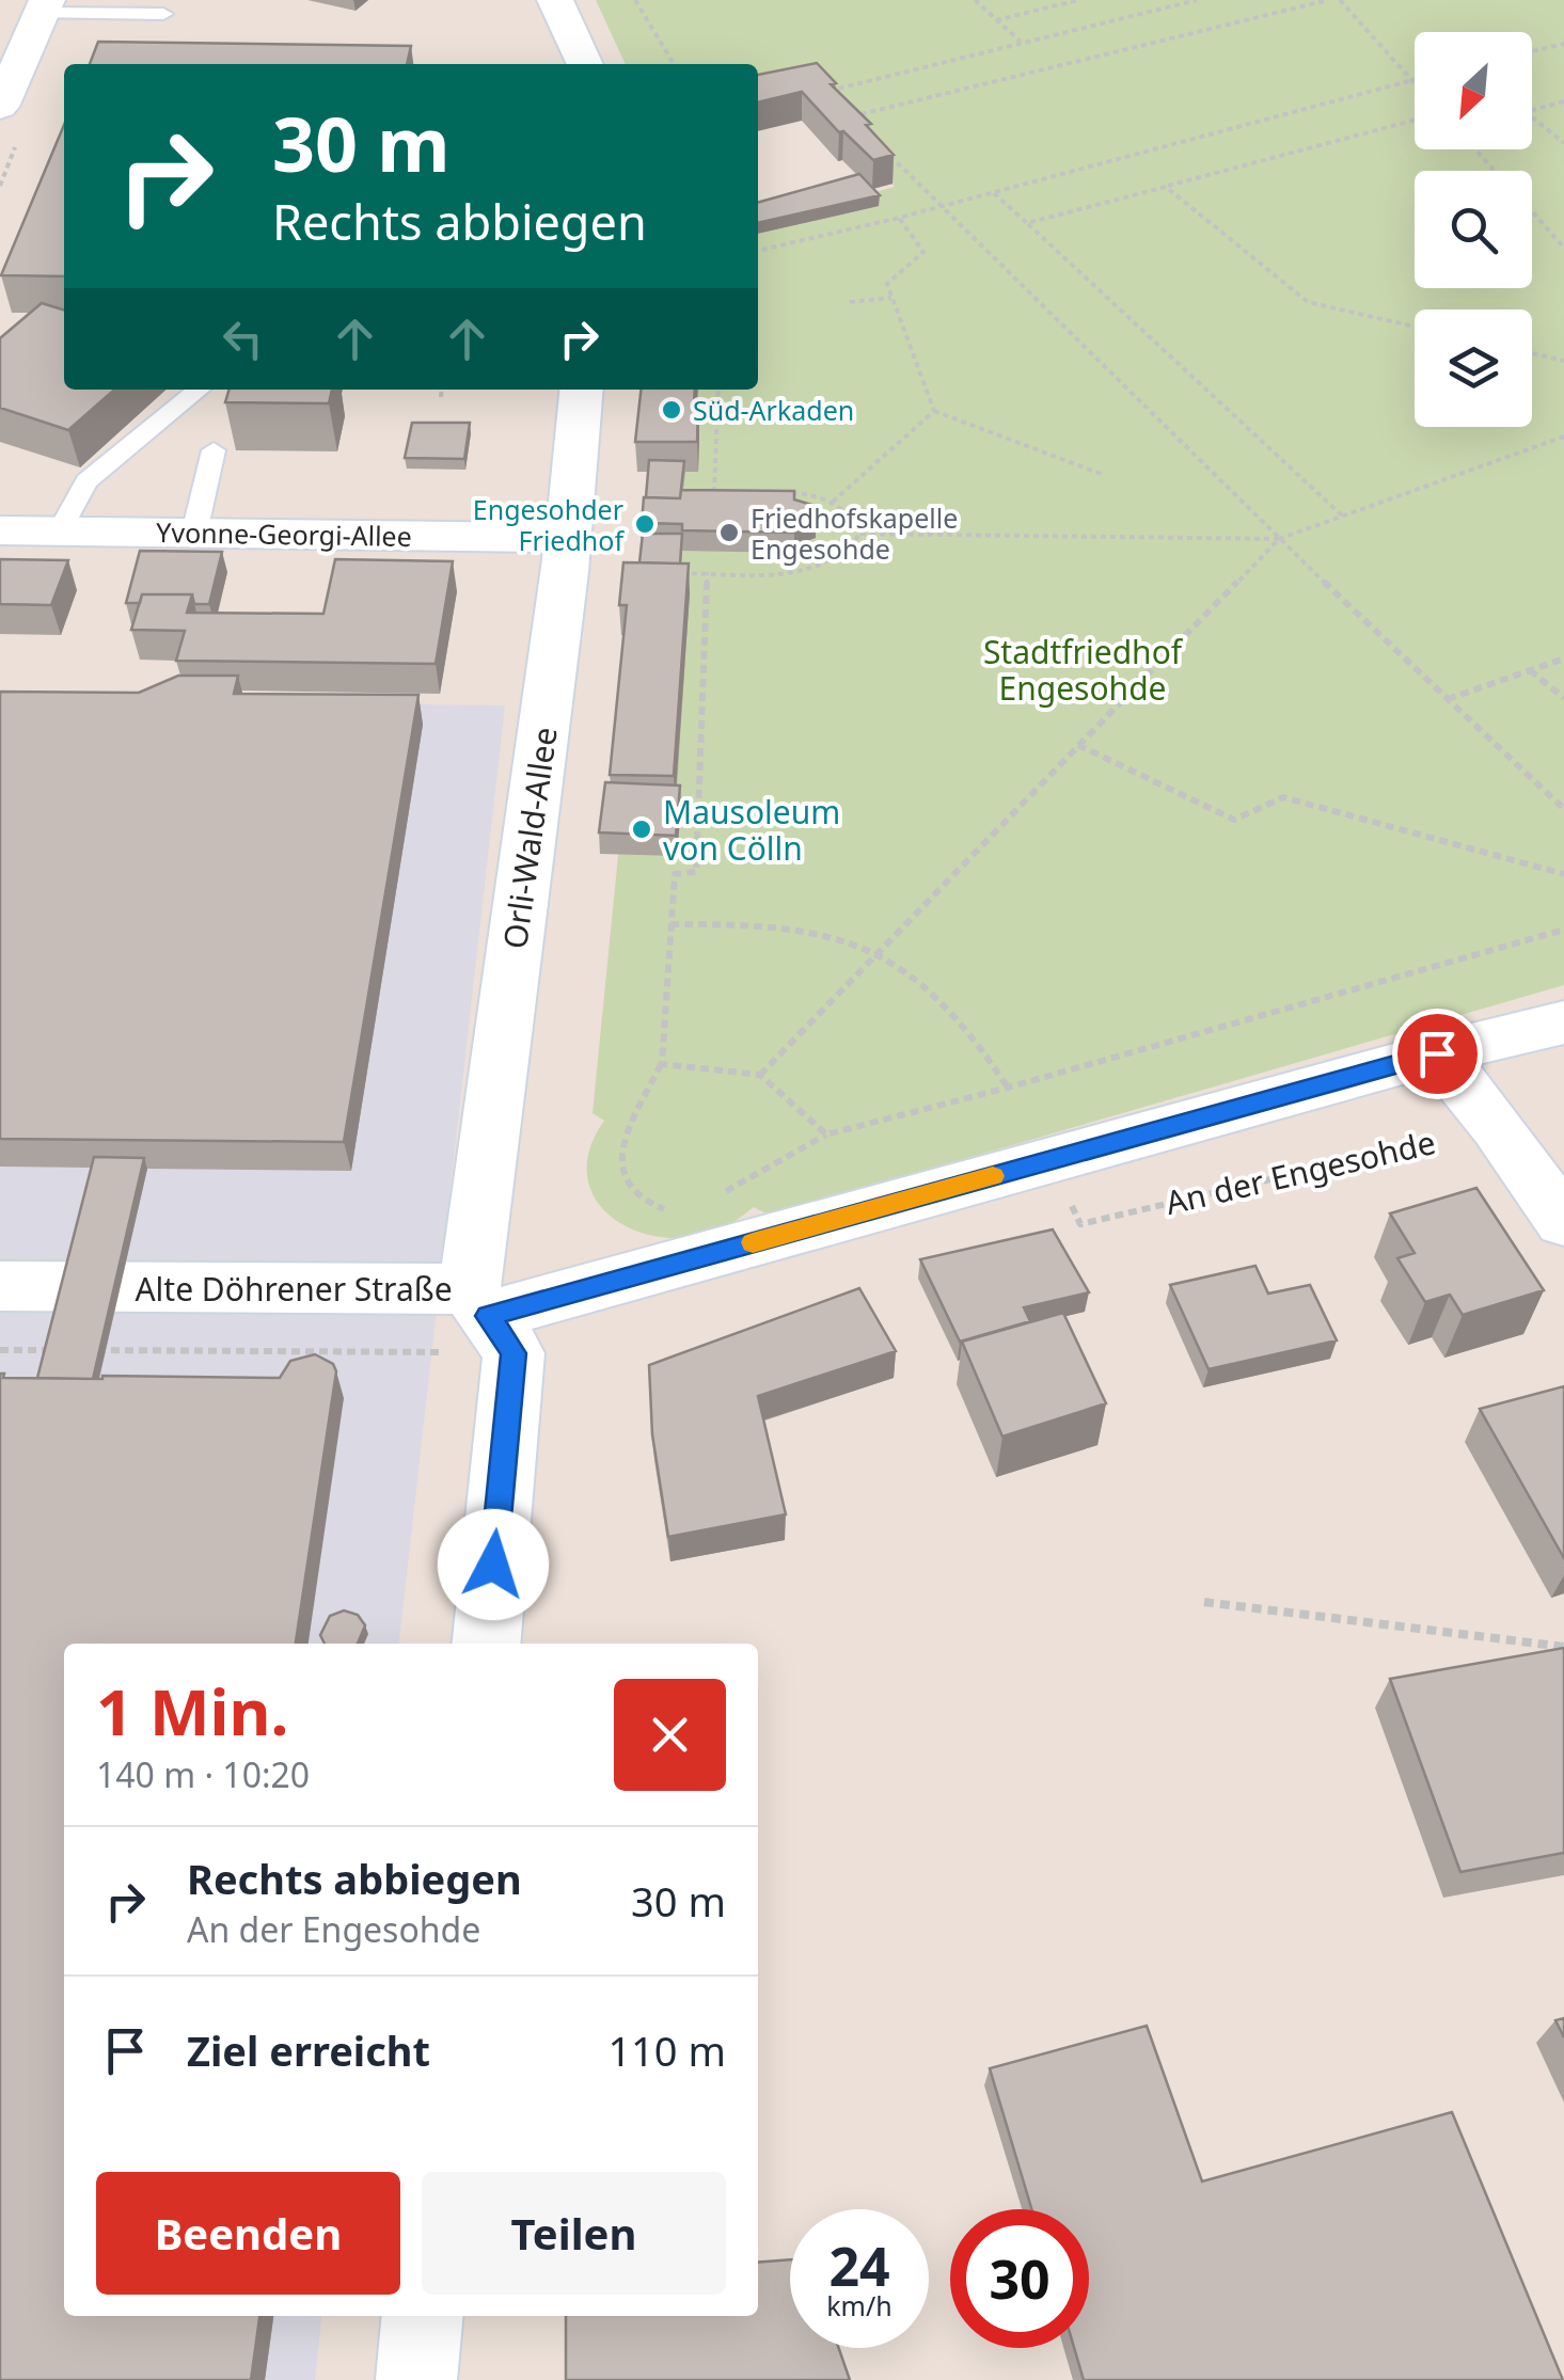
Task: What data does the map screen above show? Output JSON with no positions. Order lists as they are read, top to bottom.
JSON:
{
  "streets": {
    "street": ["Yvonne-Georgi-Allee", "Orli-Wald-Allee", "Alte Döhrener Straße"],
    "path": ["An der Engesohde"]
  },
  "crossings": [
    ["Yvonne-Georgi-Allee", "Orli-Wald-Allee"],
    ["Orli-Wald-Allee", "Alte Döhrener Straße"]
  ],
  "parks": ["Stadtfriedhof Engesohde"],
  "places": [
    "Süd-Arkaden",
    "Engesohder Friedhof",
    "Friedhofskapelle Engesohde",
    "Mausoleum von Cölln"
  ],
  "north": "bottom left",
  "page": {
    "turn": ["30 m", "Rechts abbiegen"],
    "heading": ["1 Min.", "140 m · 10:20"],
    "list": [
      {
        "name": "Rechts abbiegen",
        "note": "An der Engesohde",
        "value": "30 m"
      },
      {
        "name": "Ziel erreicht",
        "value": "110 m"
      }
    ],
    "buttons": ["Beenden", "Teilen"],
    "speed": "24 km/h",
    "limit": "30"
  }
}
